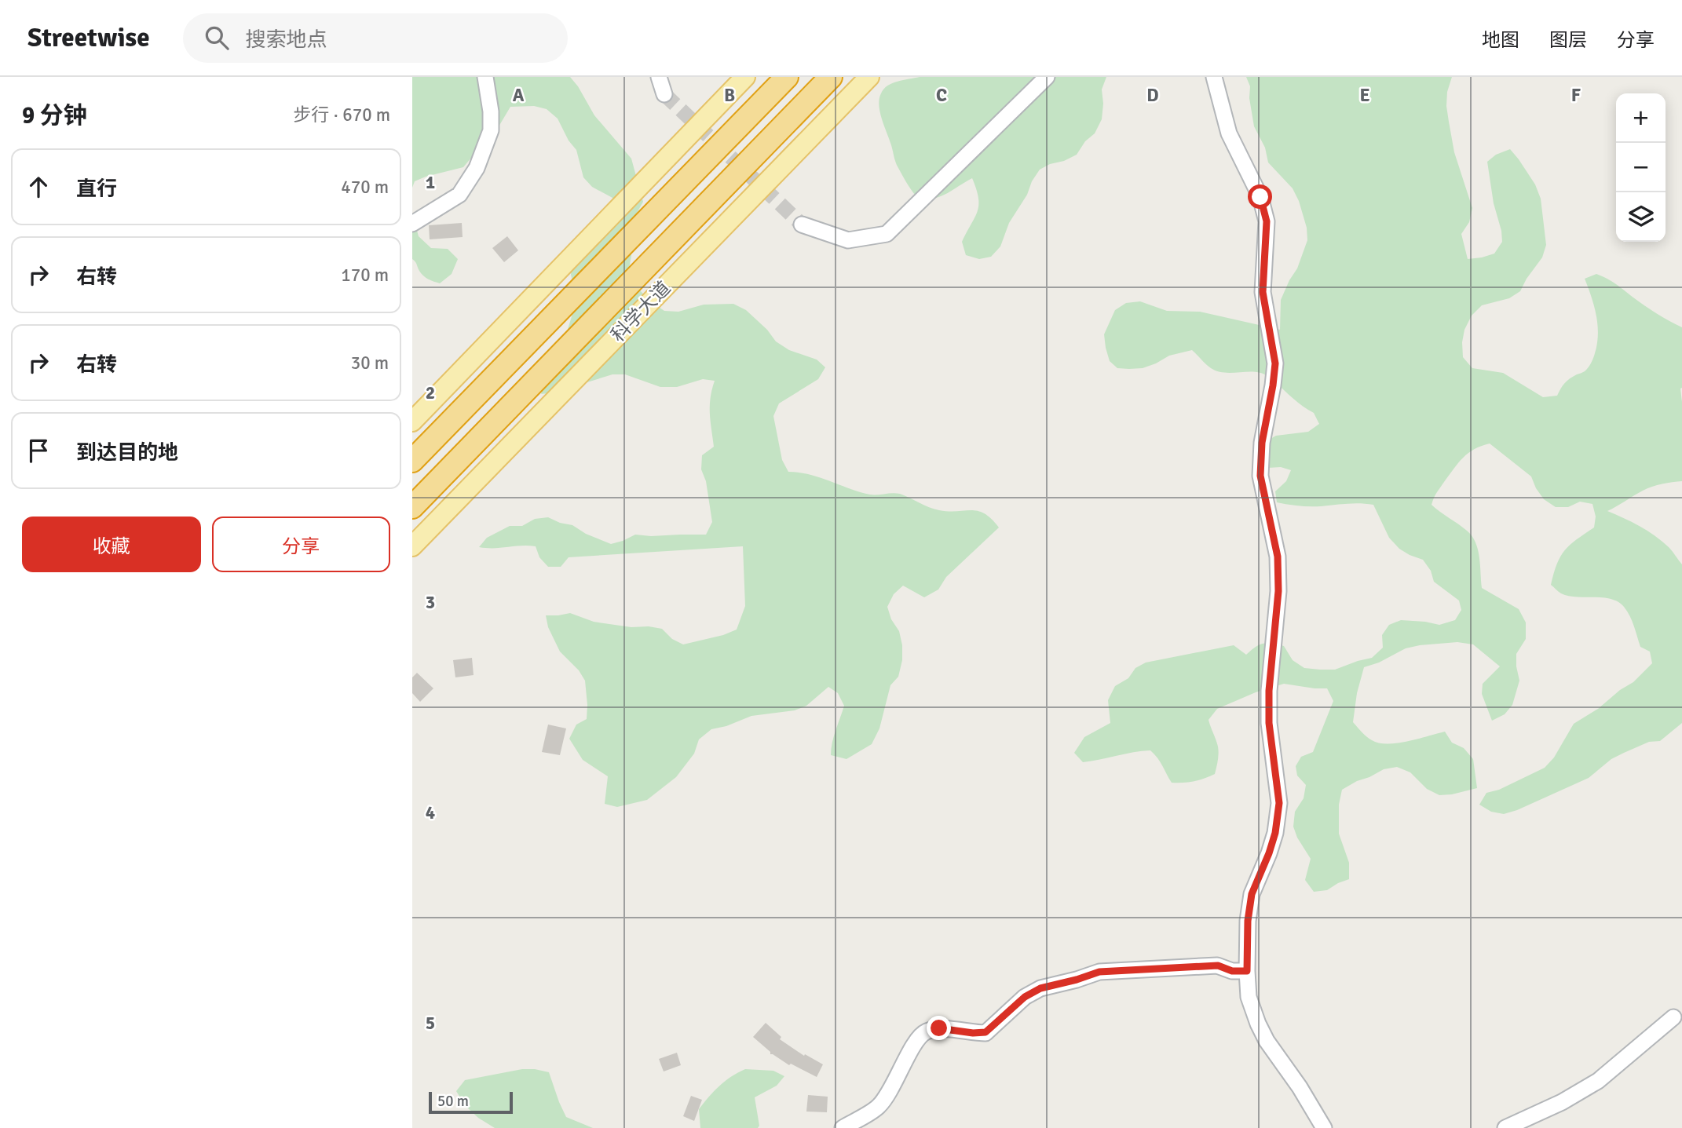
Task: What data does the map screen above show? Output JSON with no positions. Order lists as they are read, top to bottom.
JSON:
{
  "streets": {
    "highway": ["科学大道"]
  },
  "scale_bar": "50 m",
  "page": {
    "header": "Streetwise",
    "search": "搜索地点",
    "nav": ["地图", "图层", "分享"],
    "heading": ["9 分钟", "步行 · 670 m"],
    "map_buttons": ["+", "−"],
    "list": [
      ["直行", "470 m"],
      ["右转", "170 m"],
      ["右转", "30 m"],
      "到达目的地"
    ],
    "buttons": ["收藏", "分享"],
    "scale": "50 m"
  },
  "grid": {
    "columns": [
      "A",
      "B",
      "C",
      "D",
      "E",
      "F"
    ],
    "rows": [
      "1",
      "2",
      "3",
      "4",
      "5"
    ]
  }
}
